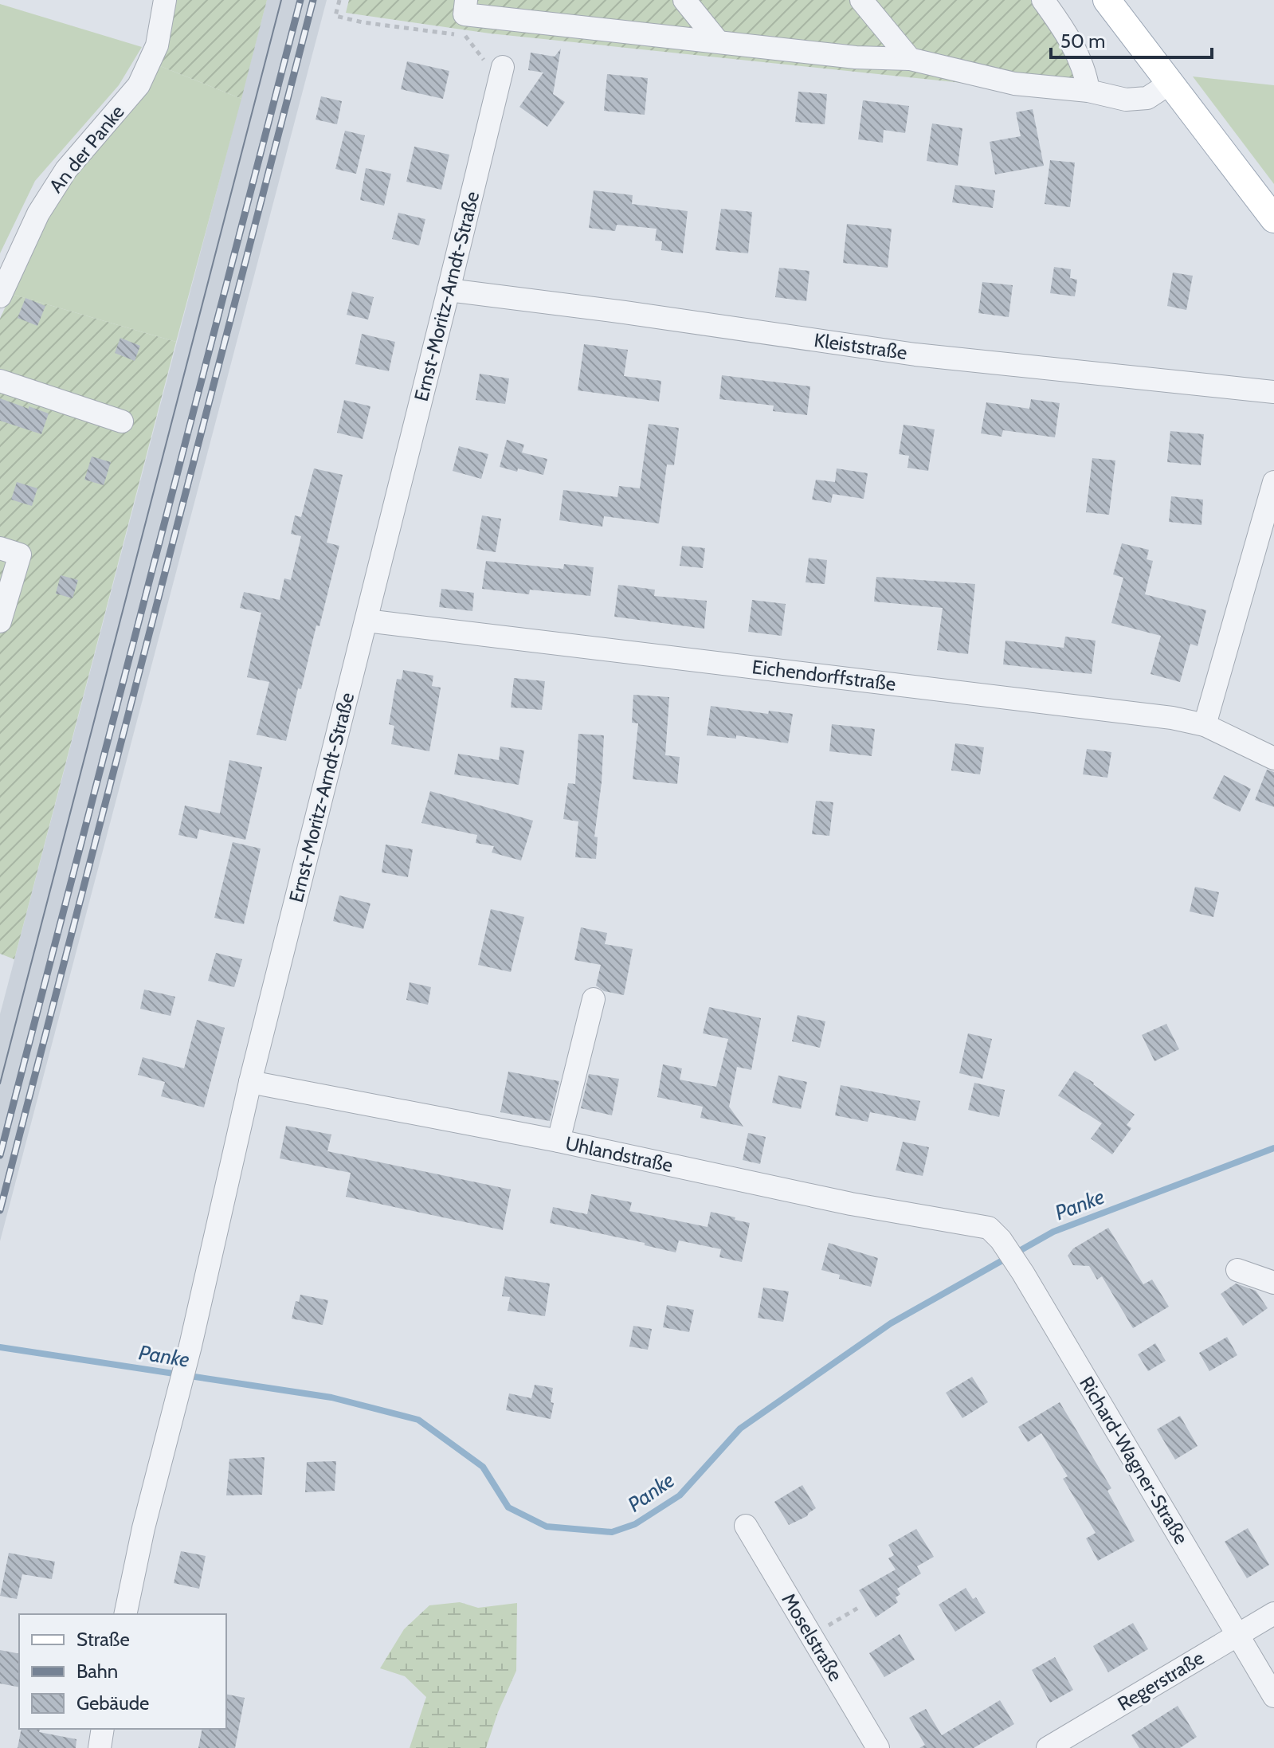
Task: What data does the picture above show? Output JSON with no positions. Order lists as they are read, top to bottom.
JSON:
{
  "streets": {
    "street": [
      "An der Panke",
      "Ernst-Moritz-Arndt-Straße",
      "Kleiststraße",
      "Eichendorffstraße",
      "Uhlandstraße",
      "Richard-Wagner-Straße",
      "Moselstraße",
      "Regerstraße"
    ]
  },
  "crossings": [
    ["Ernst-Moritz-Arndt-Straße", "Kleiststraße"],
    ["Ernst-Moritz-Arndt-Straße", "Eichendorffstraße"],
    ["Ernst-Moritz-Arndt-Straße", "Uhlandstraße"],
    ["Uhlandstraße", "Richard-Wagner-Straße"],
    ["Richard-Wagner-Straße", "Regerstraße"]
  ],
  "water": ["Panke"],
  "legend": ["Straße", "Bahn", "Gebäude"],
  "scale_bar": "50 m"
}
